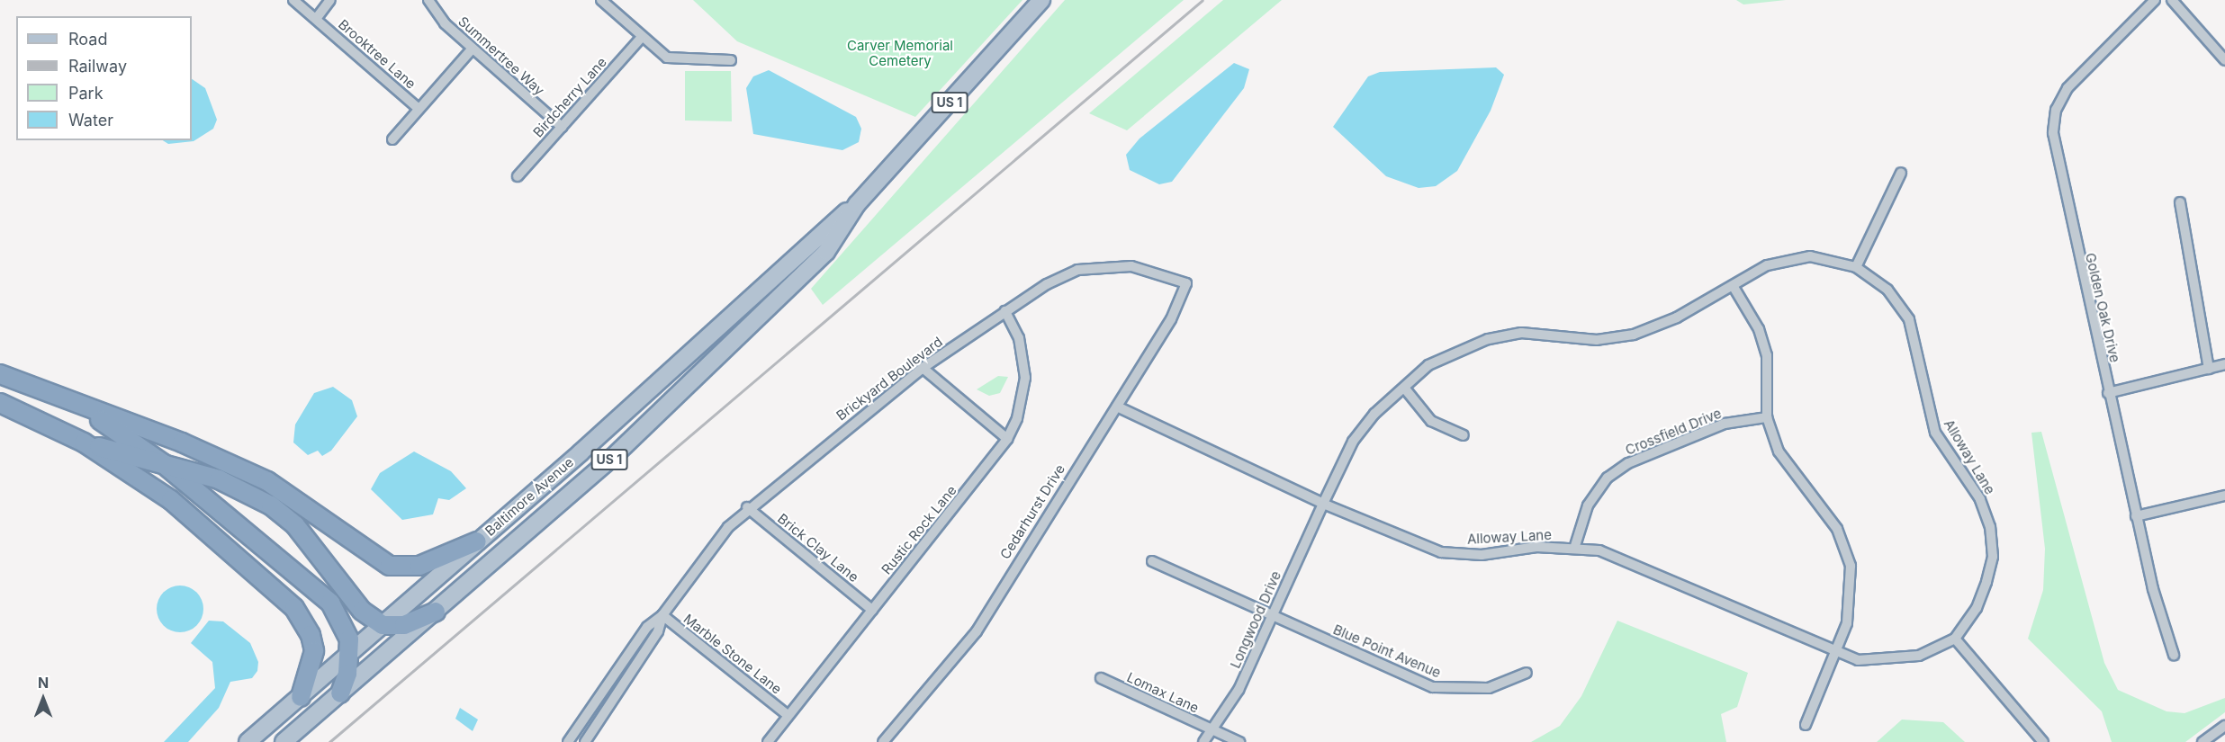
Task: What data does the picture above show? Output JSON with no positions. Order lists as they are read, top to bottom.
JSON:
{
  "streets": {
    "main road": ["US 1", "Baltimore Avenue"],
    "street": [
      "Brooktree Lane",
      "Summertree Way",
      "Birdcherry Lane",
      "Golden Oak Drive",
      "Brickyard Boulevard",
      "Crossfield Drive",
      "Alloway Lane",
      "Cedarhurst Drive",
      "Rustic Rock Lane",
      "Brick Clay Lane",
      "Longwood Drive",
      "Blue Point Avenue",
      "Marble Stone Lane",
      "Lomax Lane"
    ]
  },
  "crossings": [
    ["Summertree Way", "Birdcherry Lane"],
    ["Brickyard Boulevard", "Cedarhurst Drive"],
    ["Brickyard Boulevard", "Rustic Rock Lane"],
    ["Brickyard Boulevard", "Brick Clay Lane"],
    ["Brickyard Boulevard", "Marble Stone Lane"],
    ["Crossfield Drive", "Alloway Lane"],
    ["Alloway Lane", "Cedarhurst Drive"],
    ["Alloway Lane", "Longwood Drive"],
    ["Rustic Rock Lane", "Brick Clay Lane"],
    ["Rustic Rock Lane", "Marble Stone Lane"],
    ["Longwood Drive", "Blue Point Avenue"],
    ["Longwood Drive", "Lomax Lane"]
  ],
  "parks": ["Carver Memorial Cemetery"],
  "legend": [
    "Road",
    "Railway",
    "Park",
    "Water"
  ],
  "north": "top"
}
